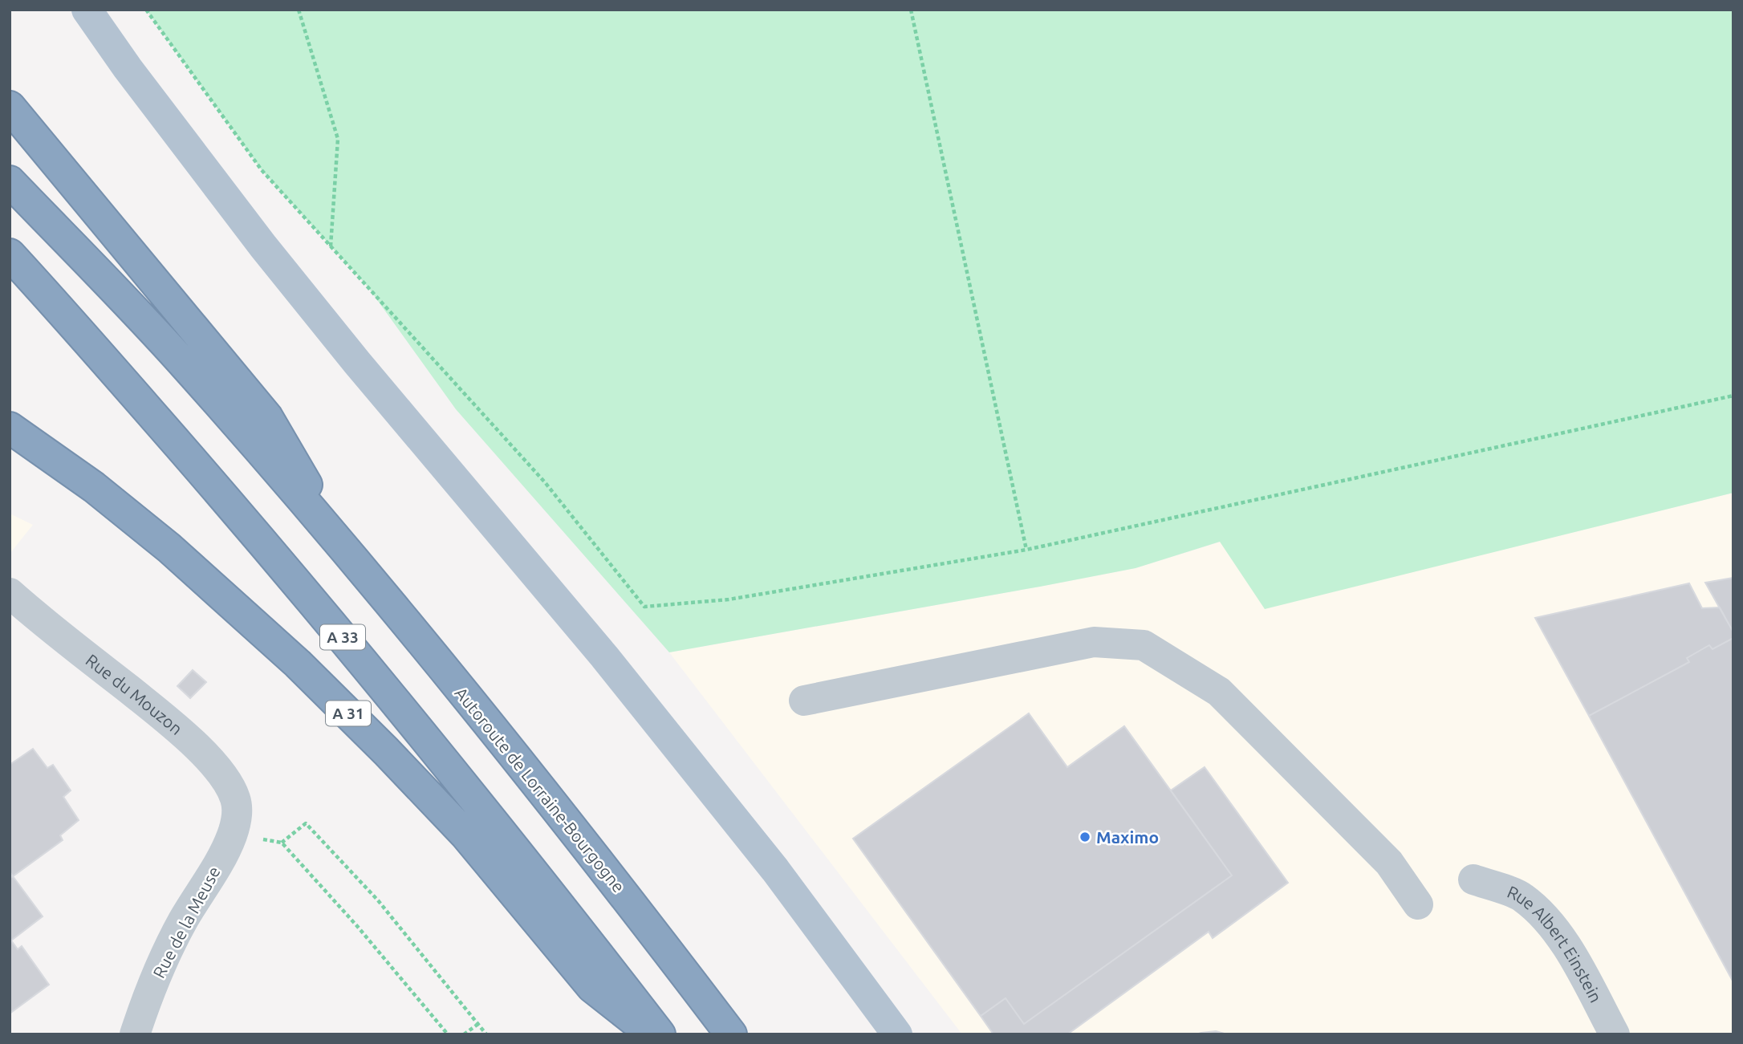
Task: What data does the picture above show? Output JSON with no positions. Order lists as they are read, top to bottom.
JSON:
{
  "streets": {
    "highway": ["A 33", "A 31", "Autoroute de Lorraine-Bourgogne"],
    "street": ["Rue du Mouzon", "Rue de la Meuse", "Rue Albert Einstein"]
  },
  "crossings": [
    ["Rue du Mouzon", "Rue de la Meuse"]
  ],
  "places": ["Maximo"]
}
